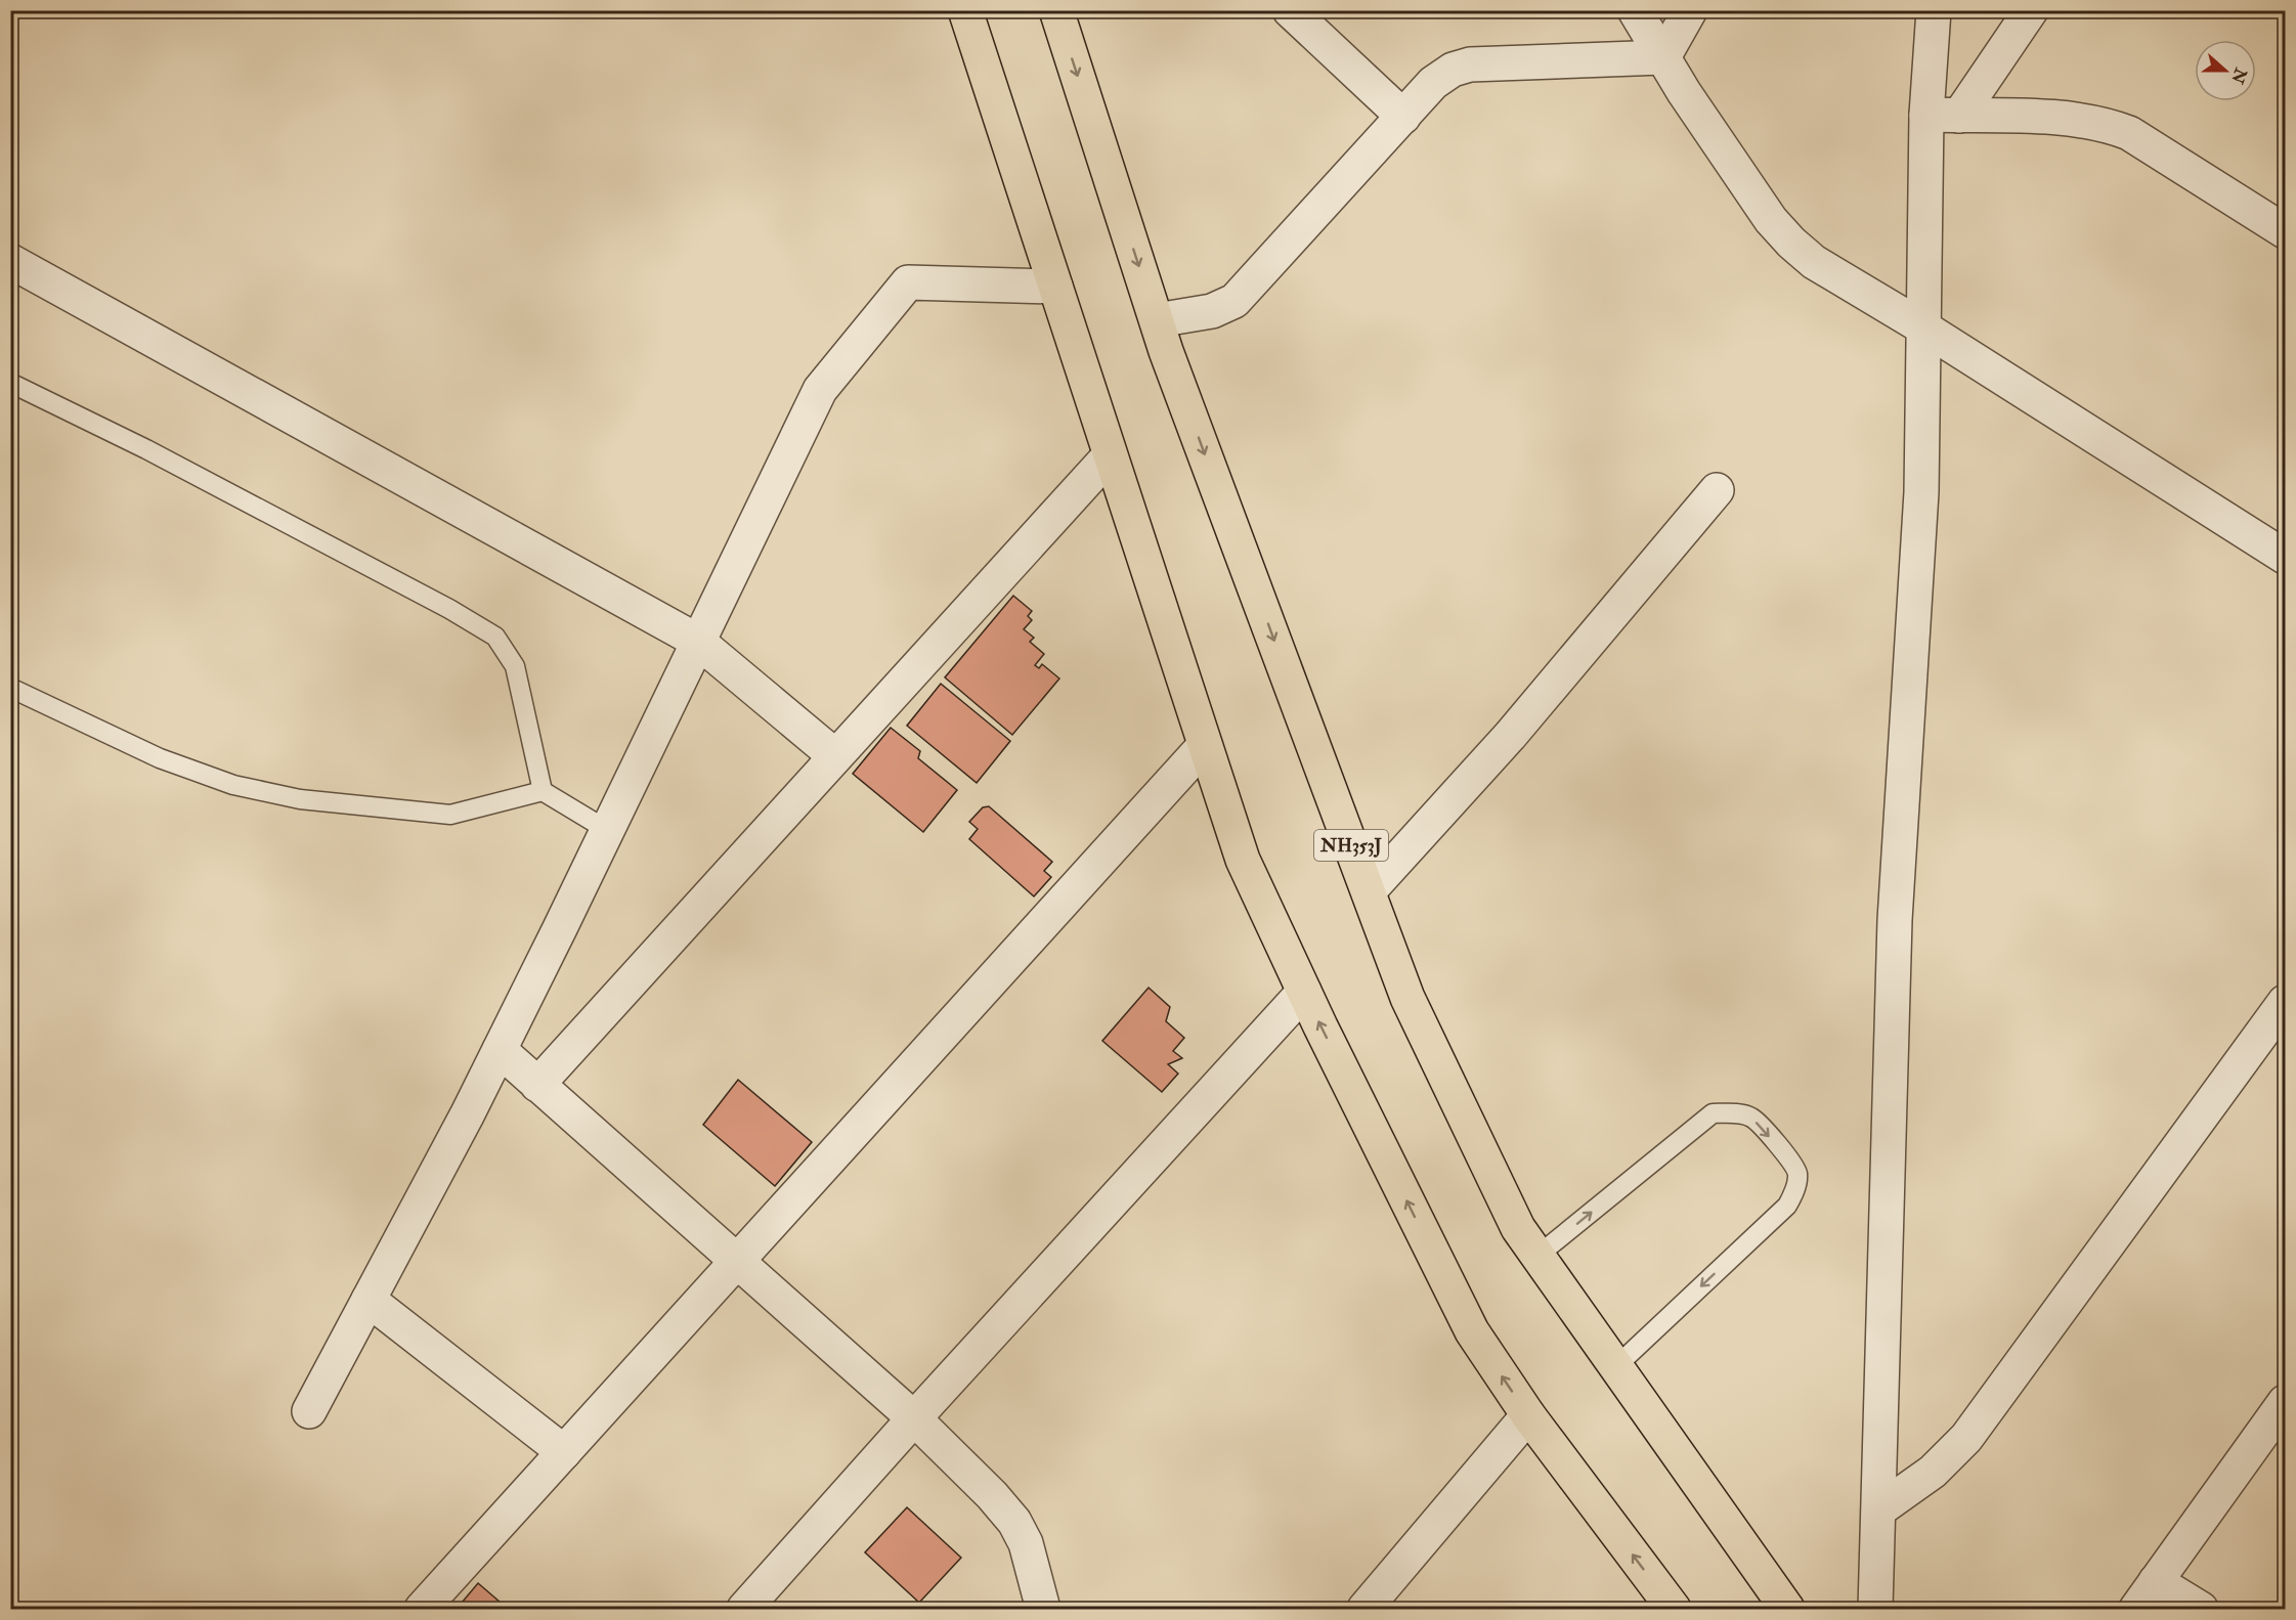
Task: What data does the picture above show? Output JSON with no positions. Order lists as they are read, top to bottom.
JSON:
{
  "streets": {
    "highway": ["NH353J"]
  },
  "north": "right"
}
